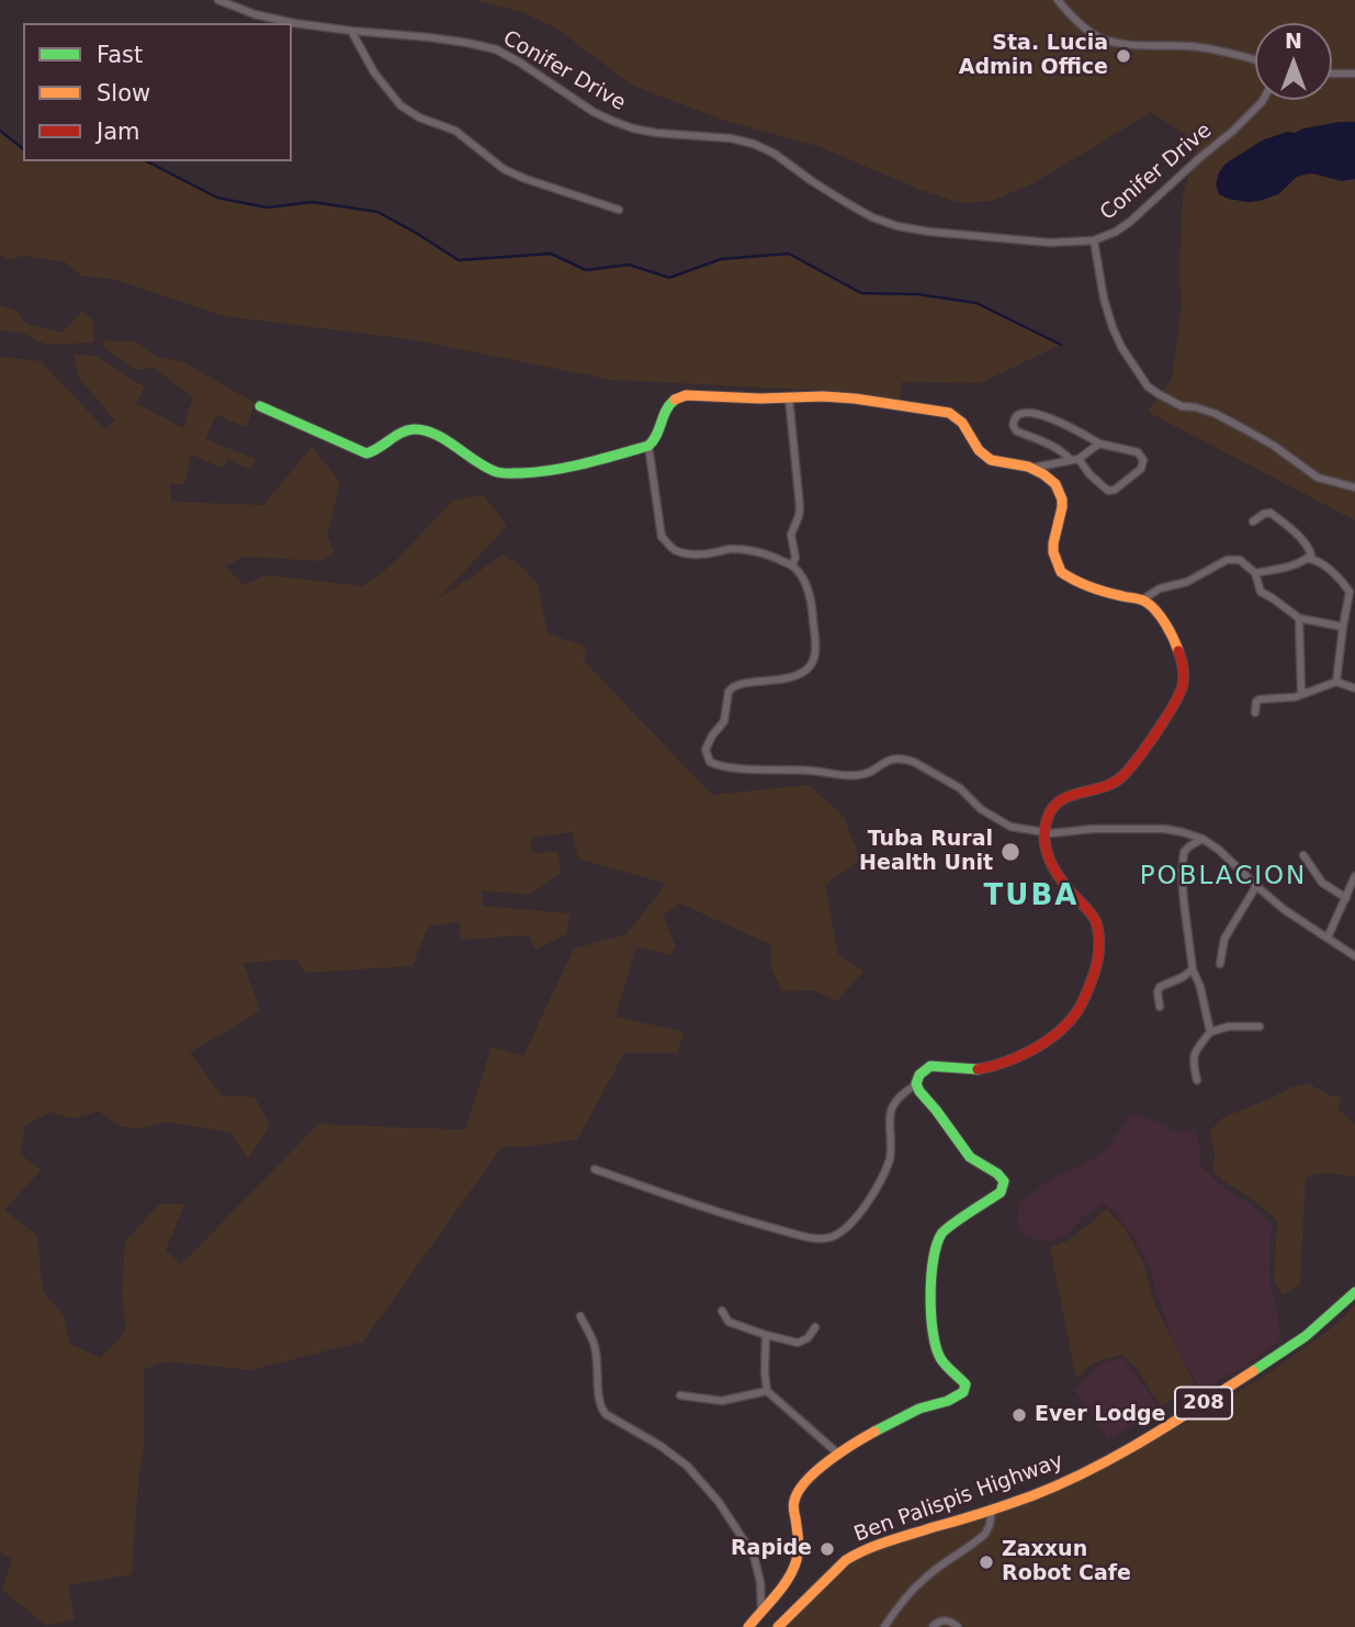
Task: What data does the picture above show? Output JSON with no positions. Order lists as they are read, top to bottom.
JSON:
{
  "streets": {
    "street": ["Conifer Drive", "208", "Ben Palispis Highway"]
  },
  "districts": ["POBLACION", "TUBA"],
  "places": [
    "Sta. Lucia Admin Office",
    "Tuba Rural Health Unit",
    "Ever Lodge",
    "Rapide",
    "Zaxxun Robot Cafe"
  ],
  "legend": ["Fast", "Slow", "Jam"],
  "north": "top"
}
